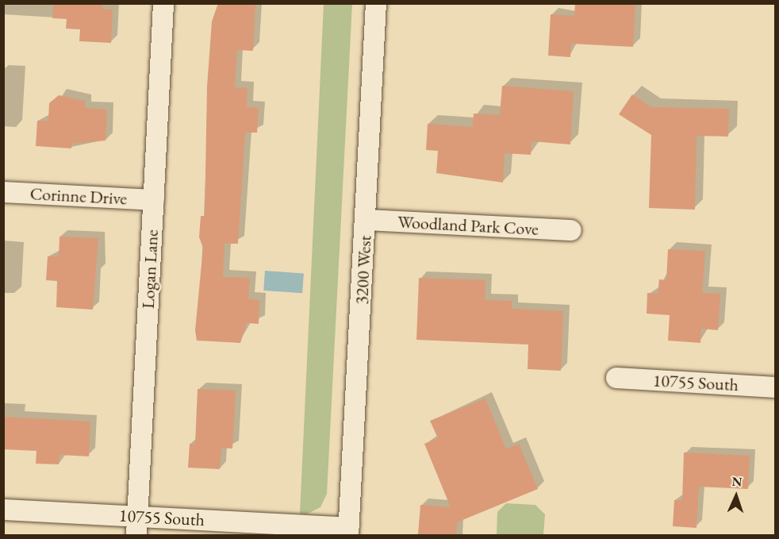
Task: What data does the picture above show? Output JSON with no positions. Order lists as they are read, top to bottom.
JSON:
{
  "streets": {
    "street": [
      "Corinne Drive",
      "Woodland Park Cove",
      "Logan Lane",
      "3200 West",
      "10755 South"
    ]
  },
  "crossings": [
    ["Corinne Drive", "Logan Lane"],
    ["Woodland Park Cove", "3200 West"],
    ["Logan Lane", "10755 South"],
    ["3200 West", "10755 South"]
  ],
  "north": "top"
}
